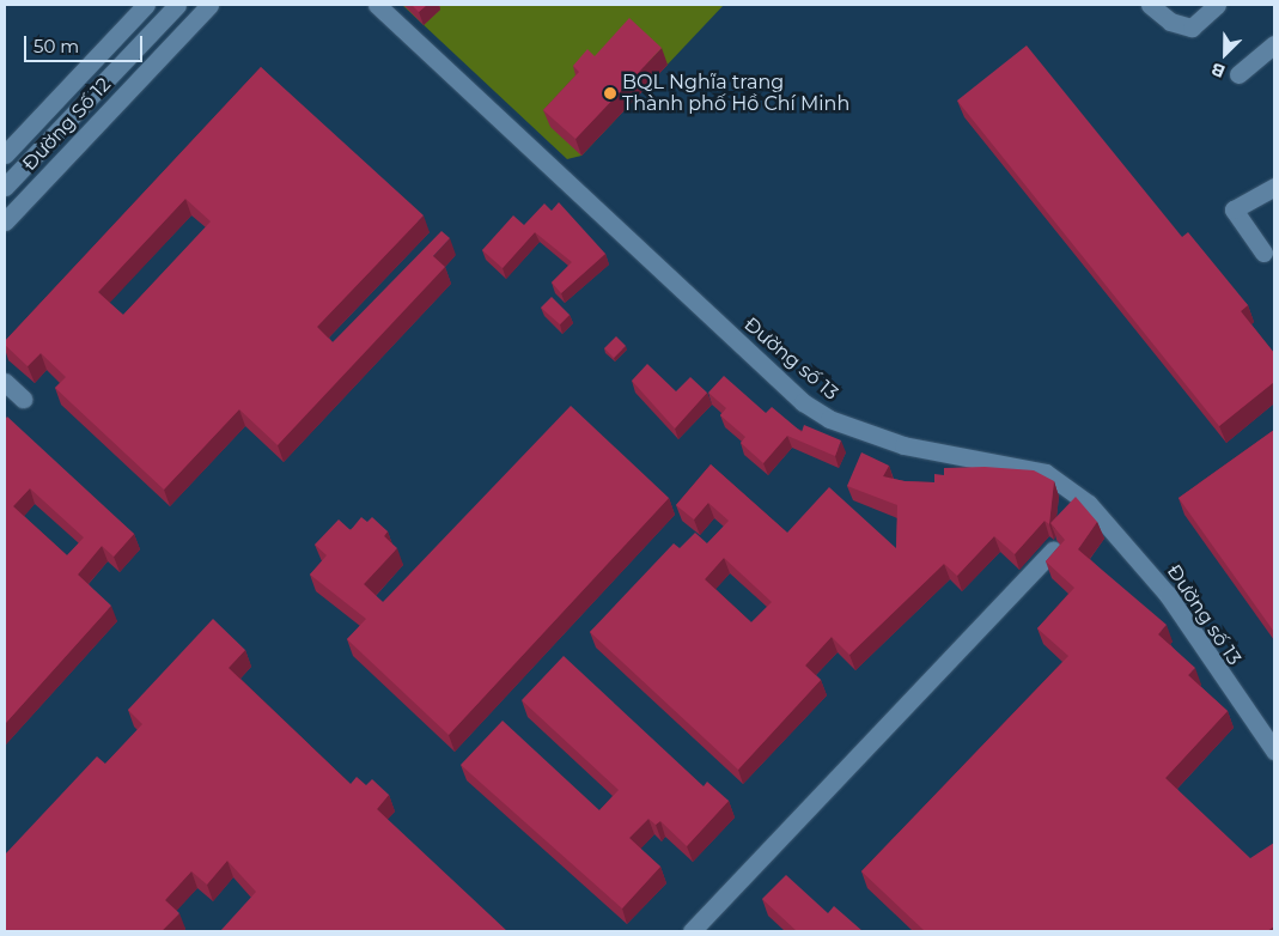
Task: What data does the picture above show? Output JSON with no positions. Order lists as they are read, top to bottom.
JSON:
{
  "streets": {
    "street": ["Đường Số 12", "Đường số 13"]
  },
  "places": ["BQL Nghĩa trang Thành phố Hồ Chí Minh"],
  "scale_bar": "50 m",
  "north": "bottom left"
}
